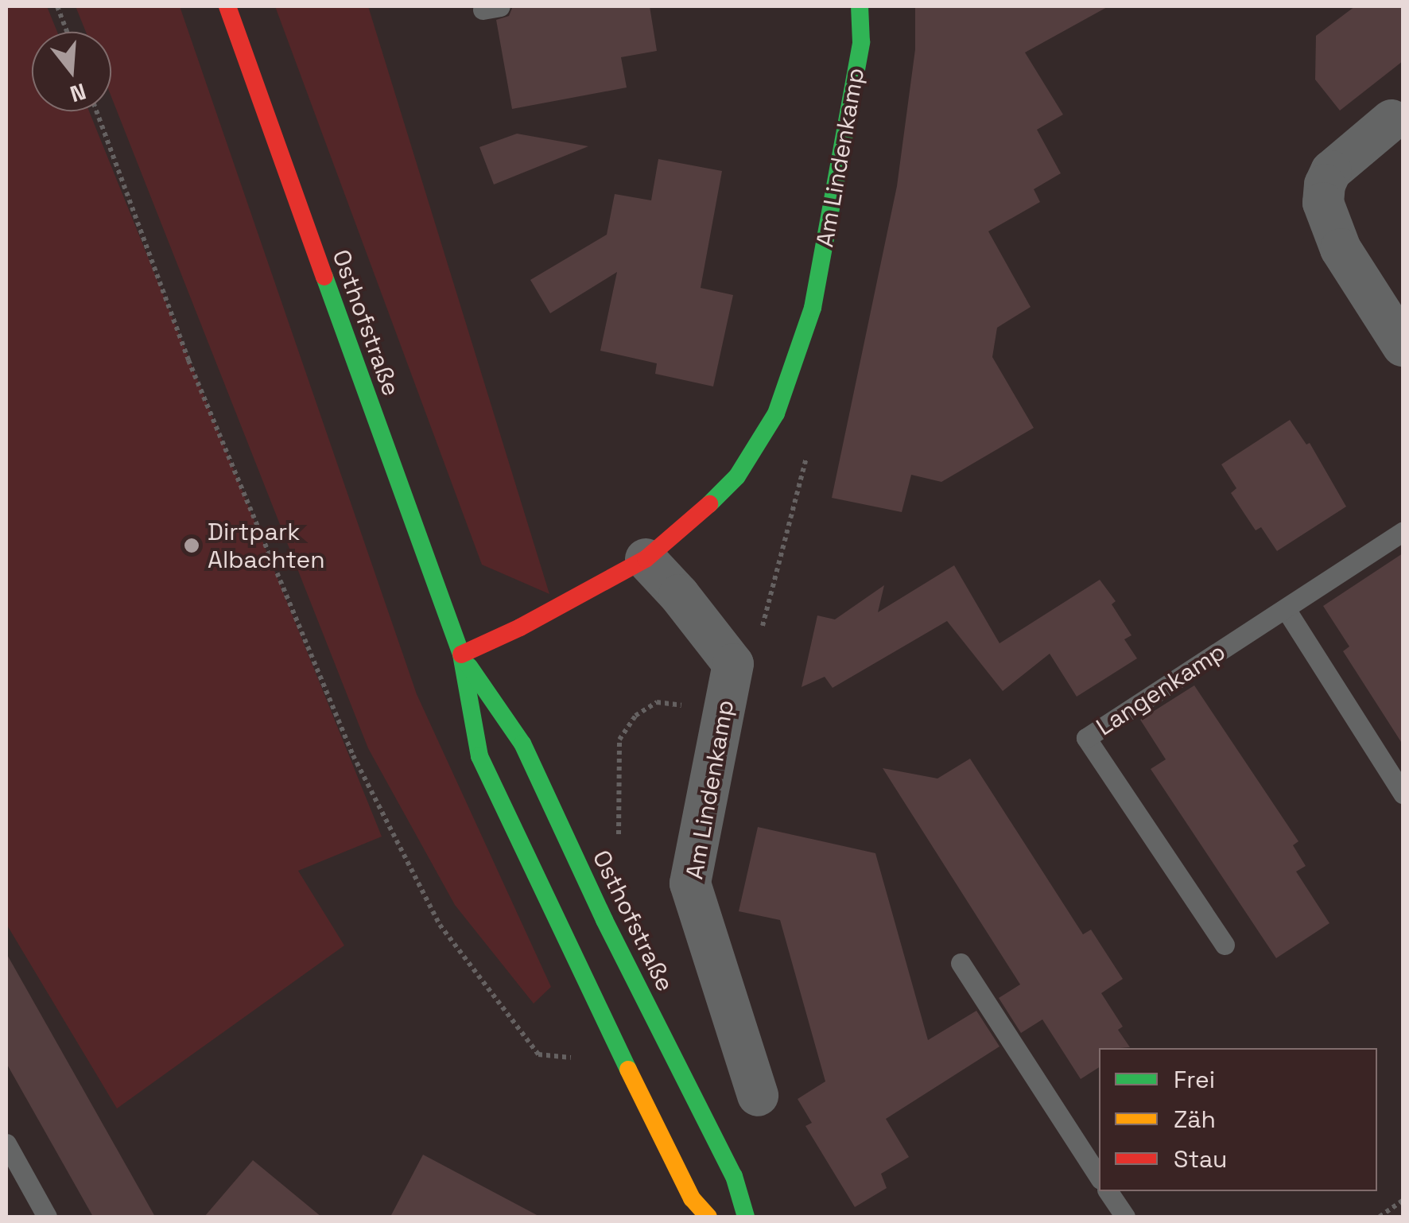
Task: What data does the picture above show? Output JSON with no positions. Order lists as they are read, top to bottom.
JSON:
{
  "streets": {
    "street": ["Am Lindenkamp", "Osthofstraße"],
    "lane": ["Langenkamp"]
  },
  "crossings": [
    ["Am Lindenkamp", "Osthofstraße"]
  ],
  "places": ["Dirtpark Albachten"],
  "legend": ["Frei", "Zäh", "Stau"],
  "north": "bottom"
}
